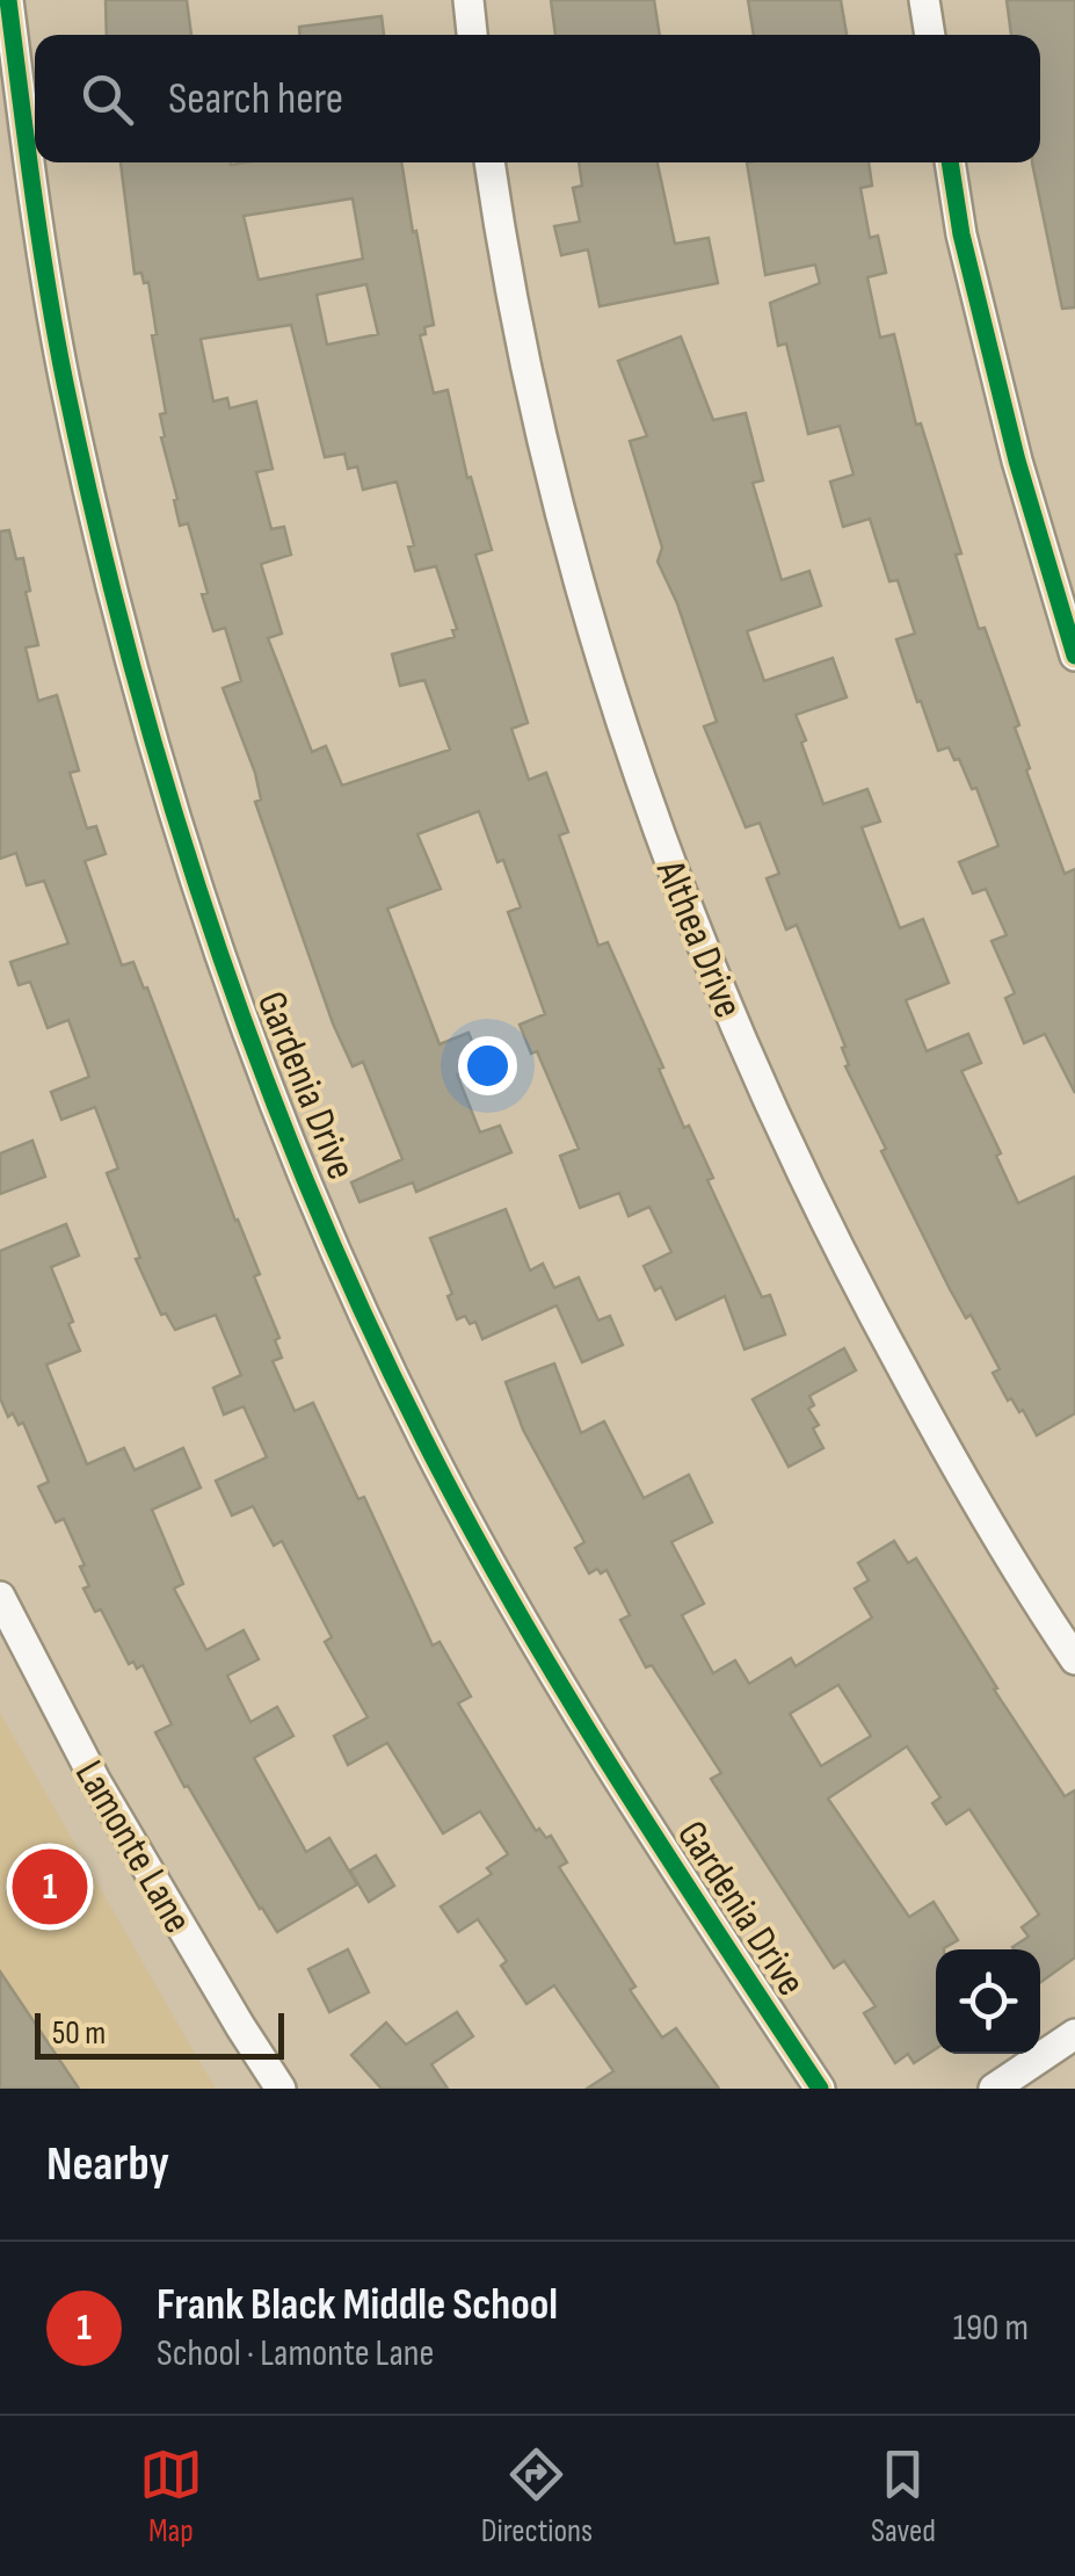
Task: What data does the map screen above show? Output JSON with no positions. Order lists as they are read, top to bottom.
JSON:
{
  "streets": {
    "street": ["Althea Drive", "Gardenia Drive", "Lamonte Lane"]
  },
  "scale_bar": "50 m",
  "page": {
    "search": "Search here",
    "pins": "1",
    "scale": "50 m",
    "heading": "Nearby",
    "list": [
      {
        "mark": "1",
        "name": "Frank Black Middle School",
        "note": "School · Lamonte Lane",
        "value": "190 m"
      }
    ],
    "nav": ["Map", "Directions", "Saved"]
  }
}
